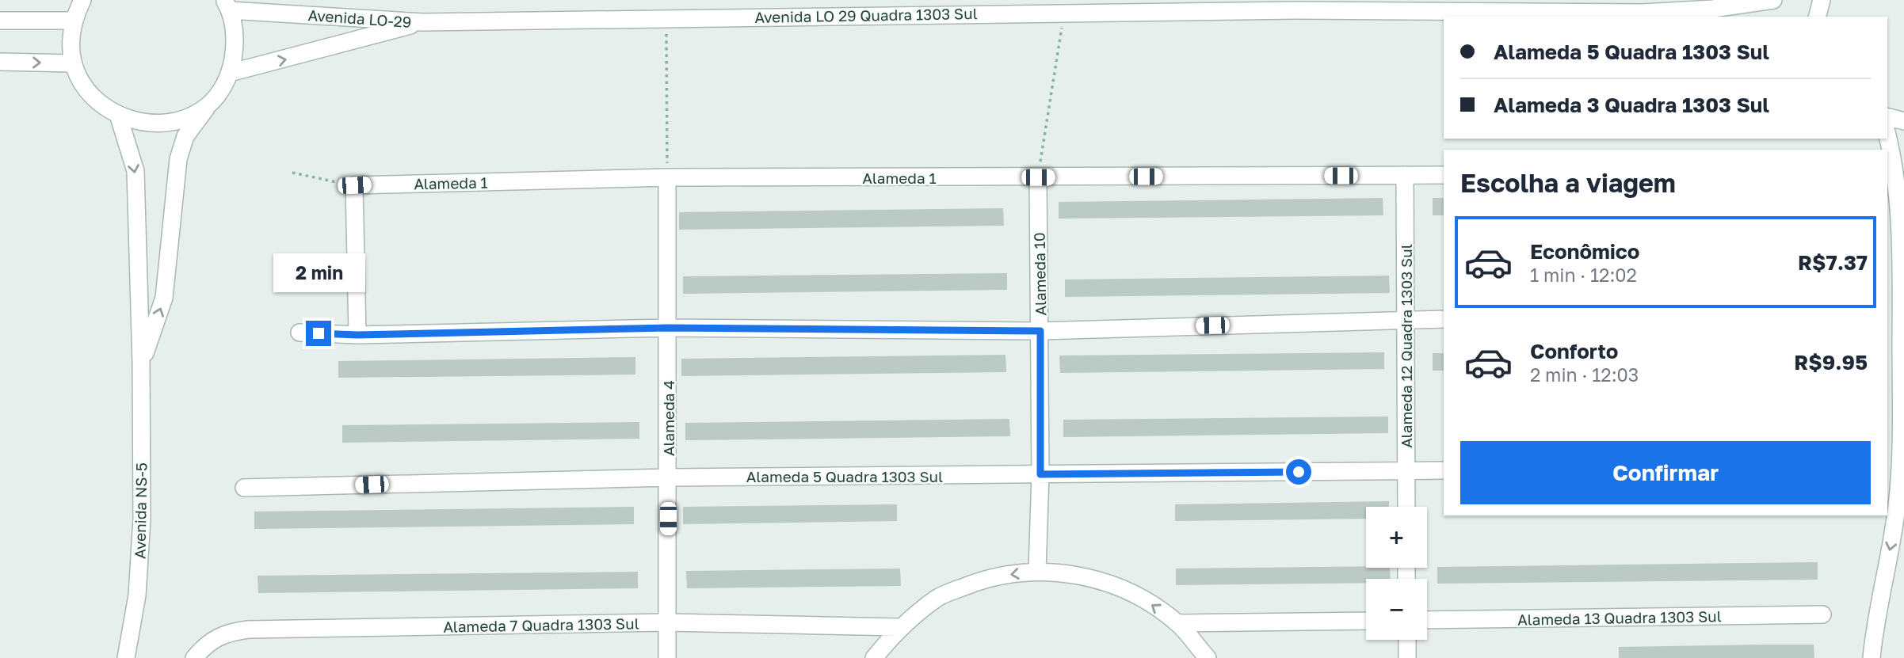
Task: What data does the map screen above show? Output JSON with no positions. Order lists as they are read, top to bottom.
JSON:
{
  "streets": {
    "street": [
      "Avenida LO 29 Quadra 1303 Sul",
      "Avenida LO-29",
      "Alameda 1",
      "Alameda 10",
      "Alameda 12 Quadra 1303 Sul",
      "Alameda 4",
      "Alameda 5 Quadra 1303 Sul",
      "Avenida NS-5",
      "Alameda 13 Quadra 1303 Sul",
      "Alameda 7 Quadra 1303 Sul"
    ]
  },
  "crossings": [
    ["Avenida LO 29 Quadra 1303 Sul", "Avenida LO-29"],
    ["Avenida LO-29", "Avenida NS-5"],
    ["Alameda 1", "Alameda 10"],
    ["Alameda 1", "Alameda 12 Quadra 1303 Sul"],
    ["Alameda 1", "Alameda 4"],
    ["Alameda 10", "Alameda 5 Quadra 1303 Sul"],
    ["Alameda 12 Quadra 1303 Sul", "Alameda 5 Quadra 1303 Sul"],
    ["Alameda 4", "Alameda 5 Quadra 1303 Sul"],
    ["Alameda 4", "Alameda 7 Quadra 1303 Sul"]
  ],
  "page": {
    "banner": ["Alameda 5 Quadra 1303 Sul", "Alameda 3 Quadra 1303 Sul"],
    "heading": "Escolha a viagem",
    "list": [
      {
        "name": "Econômico",
        "note": "1 min · 12:02",
        "value": "R$7.37"
      },
      {
        "name": "Conforto",
        "note": "2 min · 12:03",
        "value": "R$9.95"
      }
    ],
    "bubble": "2 min",
    "buttons": "Confirmar",
    "map_buttons": ["+", "−"]
  }
}
